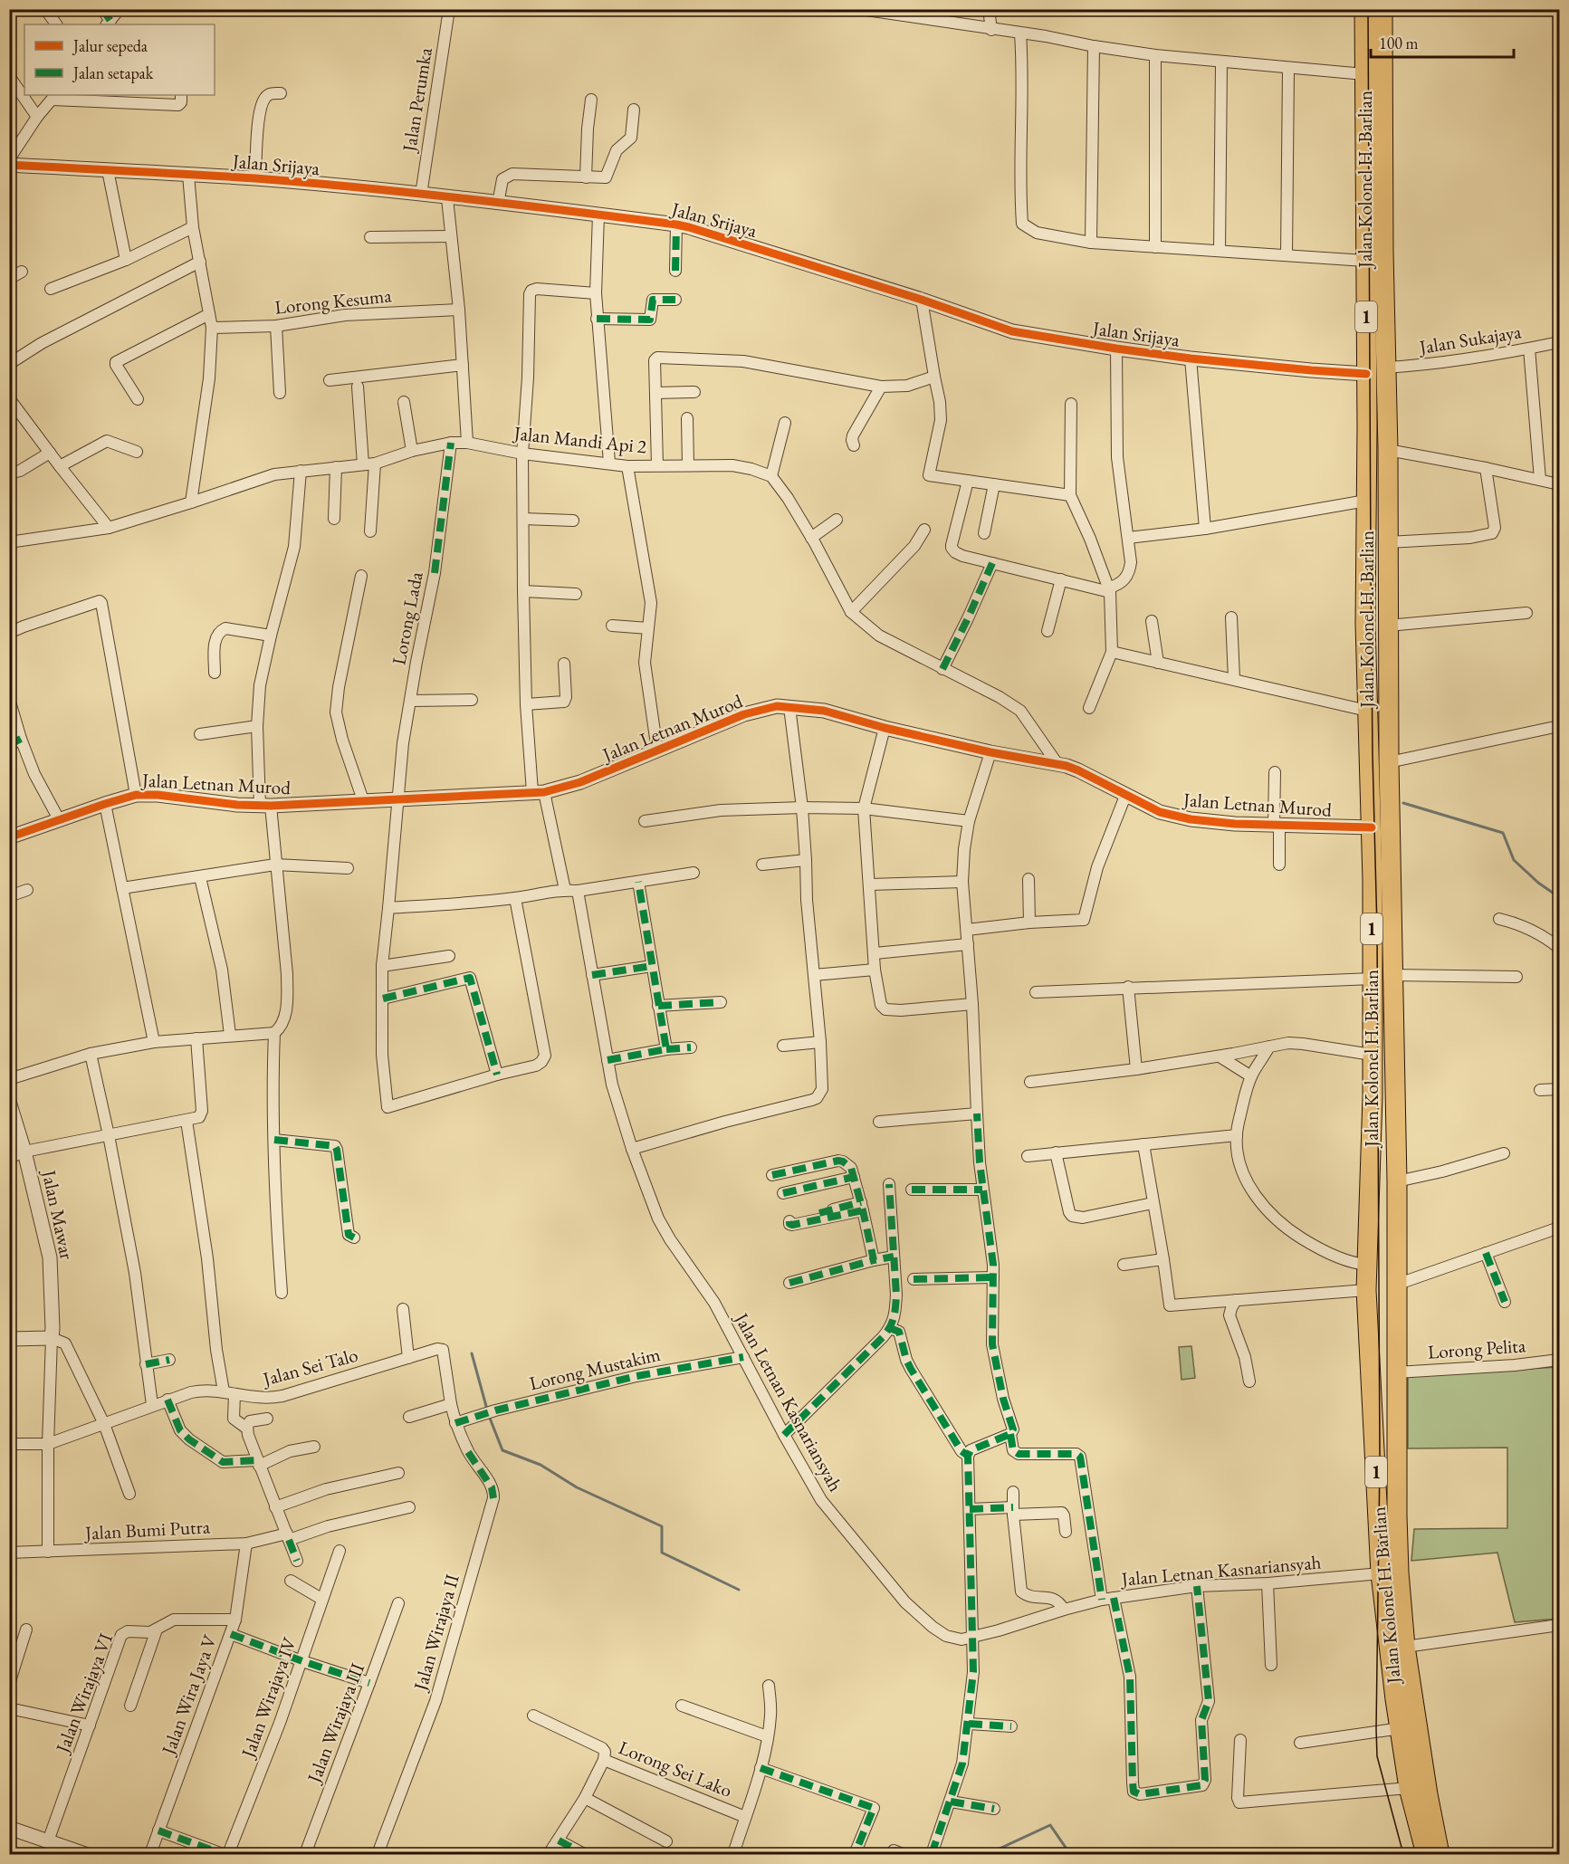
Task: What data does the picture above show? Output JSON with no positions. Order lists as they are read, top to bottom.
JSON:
{
  "streets": {
    "highway": ["Jalan Kolonel H. Barlian", "1"],
    "street": [
      "Jalan Perumka",
      "Jalan Srijaya",
      "Lorong Kesuma",
      "Jalan Sukajaya",
      "Jalan Mandi Api 2",
      "Lorong Lada",
      "Jalan Letnan Murod",
      "Jalan Mawar",
      "Lorong Pelita",
      "Jalan Sei Talo",
      "Lorong Mustakim",
      "Jalan Letnan Kasnariansyah",
      "Jalan Bumi Putra",
      "Jalan Wirajaya II",
      "Jalan Wirajaya VI",
      "Jalan Wira Jaya V",
      "Jalan Wirajaya IV",
      "Jalan Wirajaya III",
      "Lorong Sei Lako"
    ]
  },
  "crossings": [
    ["Jalan Perumka", "Jalan Srijaya"],
    ["Jalan Srijaya", "Jalan Kolonel H. Barlian"],
    ["Jalan Kolonel H. Barlian", "1"],
    ["Jalan Kolonel H. Barlian", "Jalan Sukajaya"],
    ["Jalan Kolonel H. Barlian", "Jalan Letnan Murod"],
    ["Jalan Kolonel H. Barlian", "Lorong Pelita"],
    ["Jalan Kolonel H. Barlian", "Jalan Letnan Kasnariansyah"],
    ["Jalan Mandi Api 2", "Lorong Lada"],
    ["Lorong Lada", "Jalan Letnan Murod"],
    ["Jalan Sei Talo", "Lorong Mustakim"],
    ["Jalan Sei Talo", "Jalan Wirajaya II"],
    ["Lorong Mustakim", "Jalan Letnan Kasnariansyah"],
    ["Lorong Mustakim", "Jalan Wirajaya II"],
    ["Jalan Bumi Putra", "Jalan Wira Jaya V"],
    ["Jalan Wirajaya VI", "Jalan Wira Jaya V"]
  ],
  "legend": ["Jalur sepeda", "Jalan setapak"],
  "scale_bar": "100 m"
}
